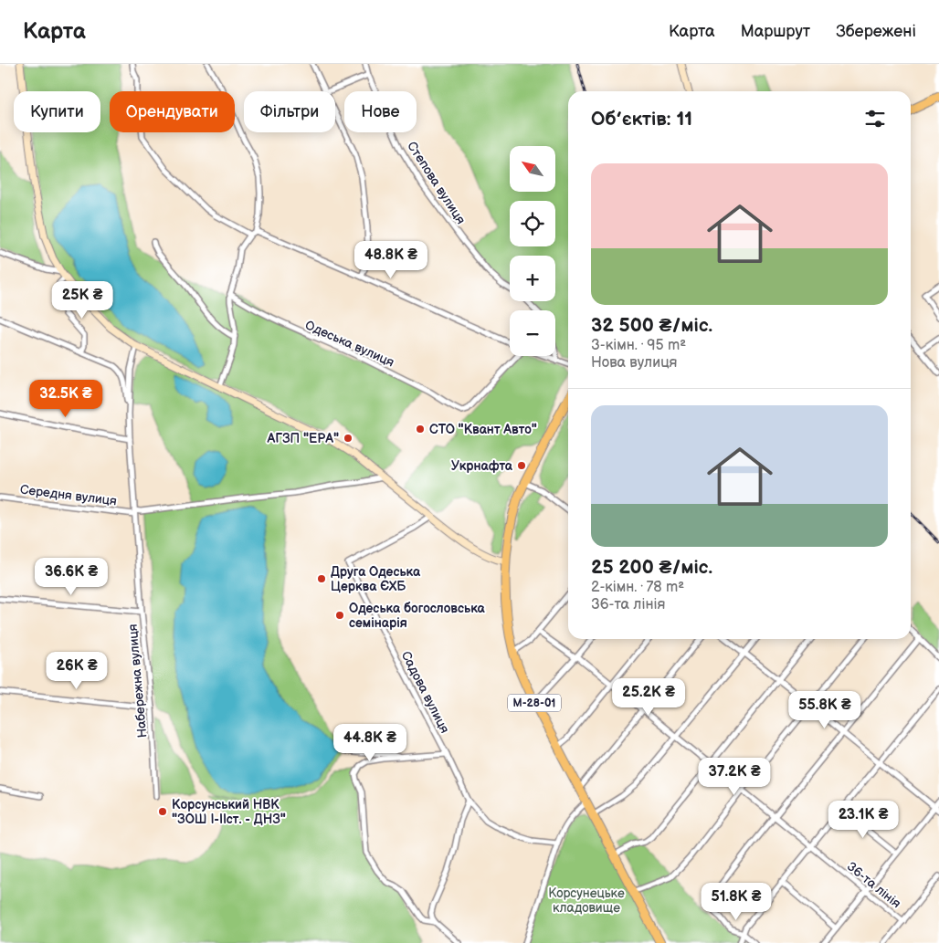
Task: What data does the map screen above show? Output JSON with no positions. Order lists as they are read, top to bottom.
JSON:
{
  "streets": {
    "highway": ["М-28-01"],
    "street": [
      "Степова вулиця",
      "Одеська вулиця",
      "Середня вулиця",
      "Набережна вулиця",
      "Садова вулиця",
      "36-та лінія"
    ]
  },
  "crossings": [
    ["Середня вулиця", "Набережна вулиця"]
  ],
  "parks": ["Корсунецьке кладовище"],
  "places": [
    "СТО \"Квант Авто\"",
    "АГЗП \"ЕРА\"",
    "Укрнафта",
    "Друга Одеська Церква ЄХБ",
    "Одеська богословська семінарія",
    "Корсунський НВК \"ЗОШ І-ІІст. - ДНЗ\""
  ],
  "north": "top left",
  "page": {
    "header": "Карта",
    "nav": ["Карта", "Маршрут", "Збережені"],
    "chip": [
      "Купити",
      "Орендувати",
      "Фільтри",
      "Нове"
    ],
    "heading": "Об’єктів: 11",
    "map_buttons": ["+", "−"],
    "list": [
      {
        "name": "32 500 ₴/міс.",
        "note": "3-кімн. · 95 m² · Нова вулиця"
      },
      {
        "name": "25 200 ₴/міс.",
        "note": "2-кімн. · 78 m² · 36-та лінія"
      }
    ],
    "price": [
      "48.8K ₴",
      "25K ₴",
      "32.5K ₴",
      "36.6K ₴",
      "26K ₴",
      "25.2K ₴",
      "55.8K ₴",
      "44.8K ₴",
      "37.2K ₴",
      "23.1K ₴",
      "51.8K ₴"
    ]
  }
}
